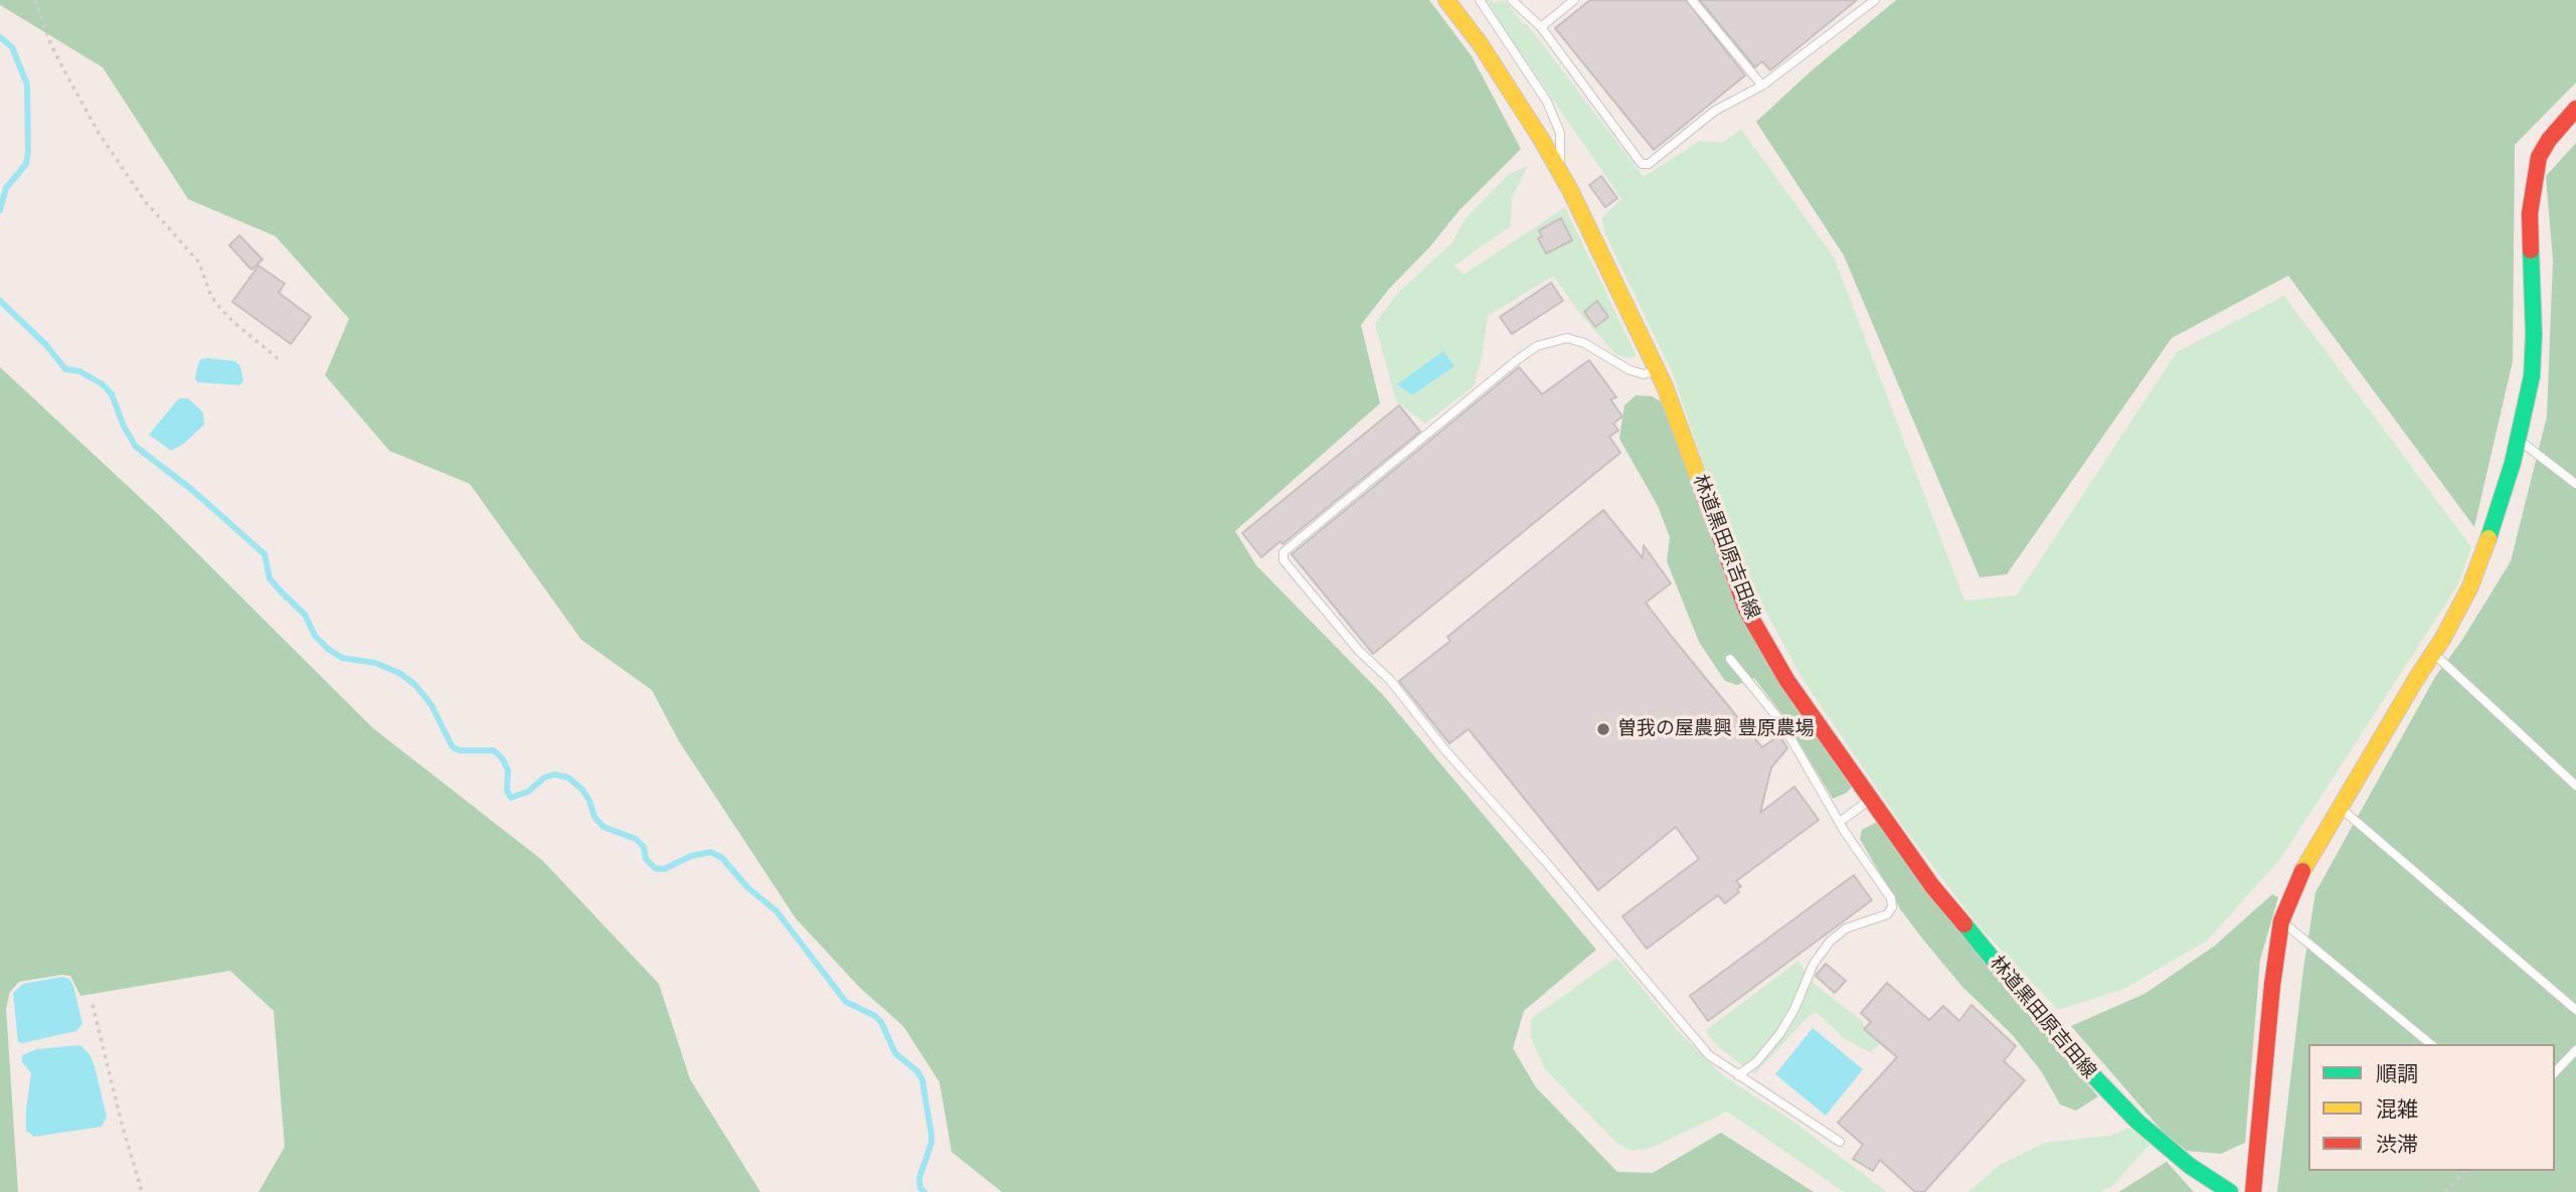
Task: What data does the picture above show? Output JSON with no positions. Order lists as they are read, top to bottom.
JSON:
{
  "streets": {
    "street": ["林道黒田原吉田線"]
  },
  "places": ["曽我の屋農興 豊原農場"],
  "legend": ["順調", "混雑", "渋滞"]
}
